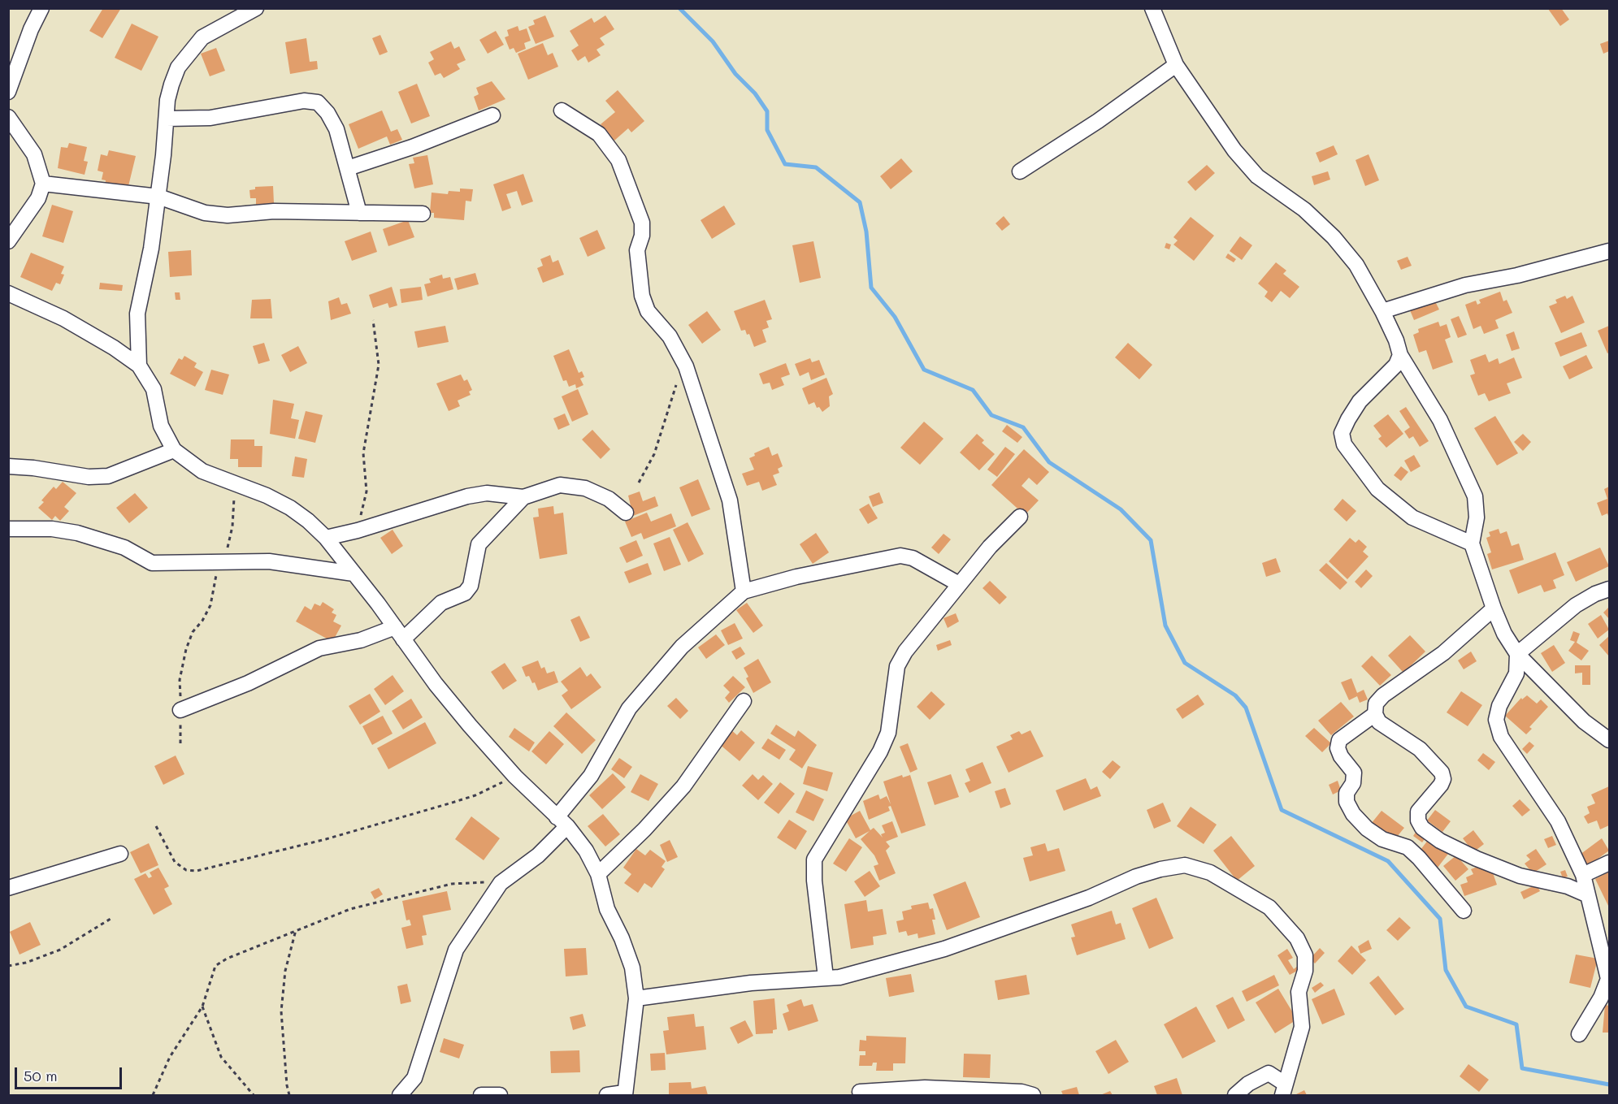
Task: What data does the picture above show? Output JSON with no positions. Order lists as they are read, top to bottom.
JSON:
{
  "scale_bar": "50 m"
}
